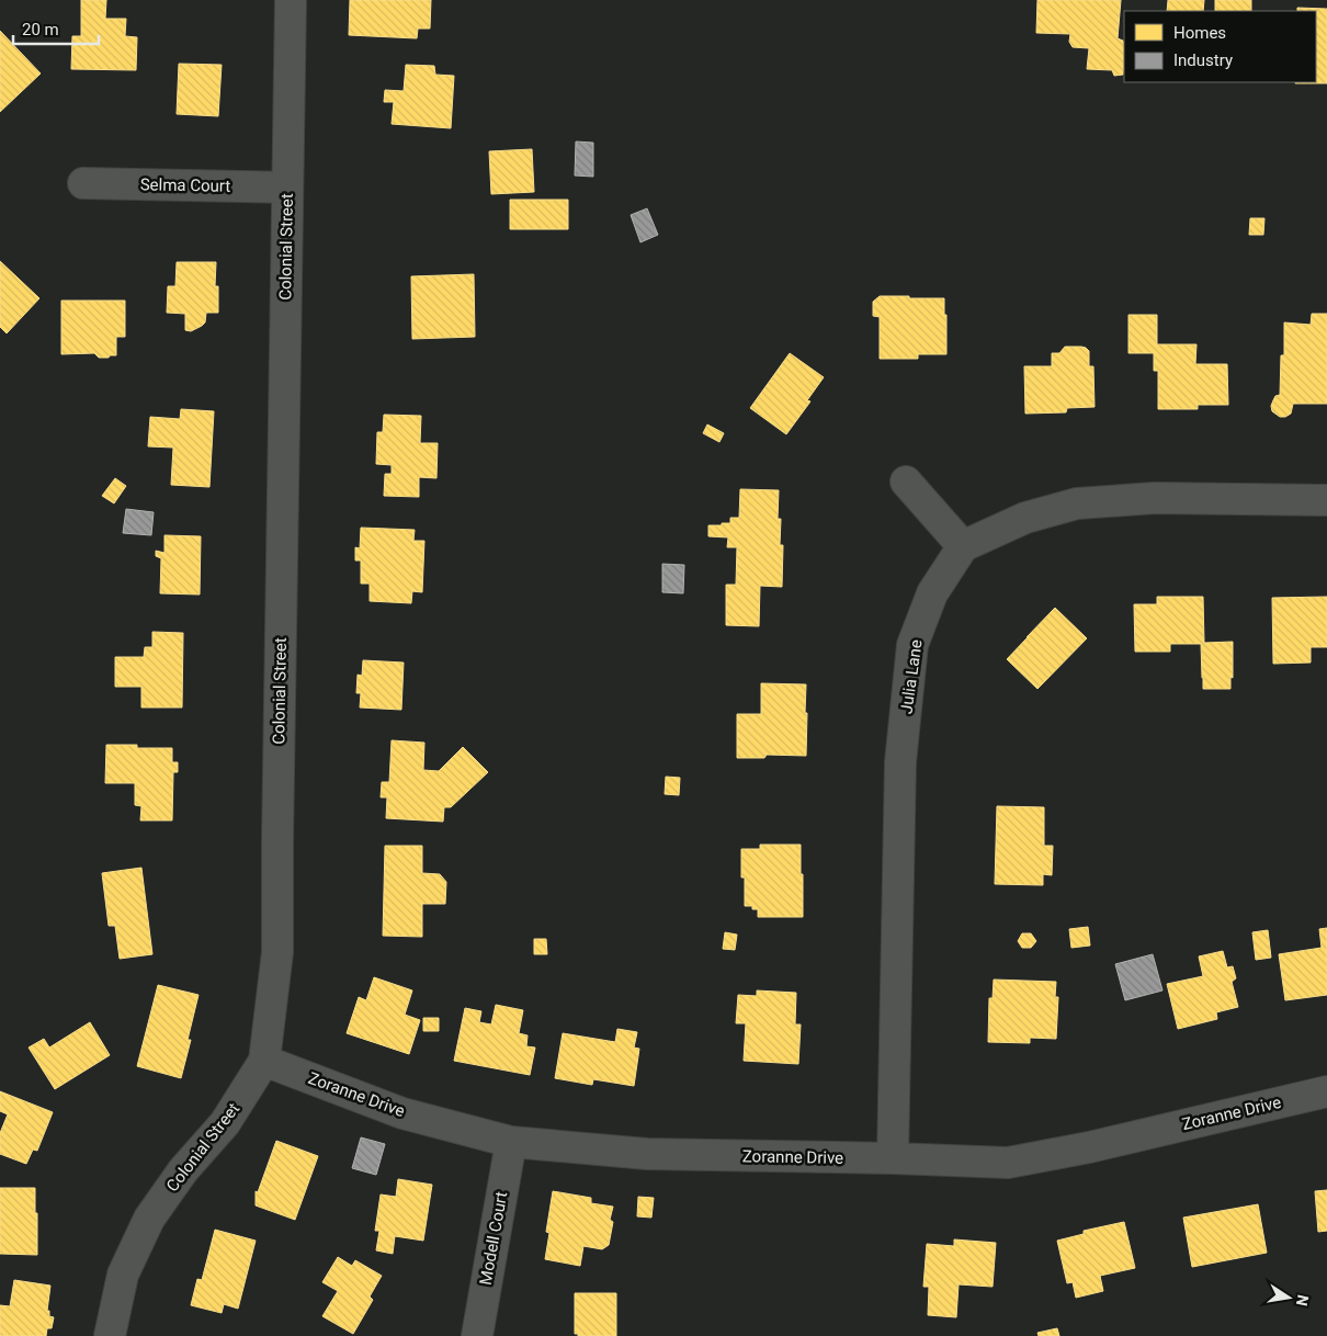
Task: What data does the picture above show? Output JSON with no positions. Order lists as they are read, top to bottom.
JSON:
{
  "streets": {
    "street": [
      "Selma Court",
      "Colonial Street",
      "Julia Lane",
      "Zoranne Drive",
      "Modell Court"
    ]
  },
  "crossings": [
    ["Selma Court", "Colonial Street"],
    ["Colonial Street", "Zoranne Drive"],
    ["Julia Lane", "Zoranne Drive"],
    ["Zoranne Drive", "Modell Court"]
  ],
  "legend": ["Homes", "Industry"],
  "scale_bar": "20 m",
  "north": "right"
}
